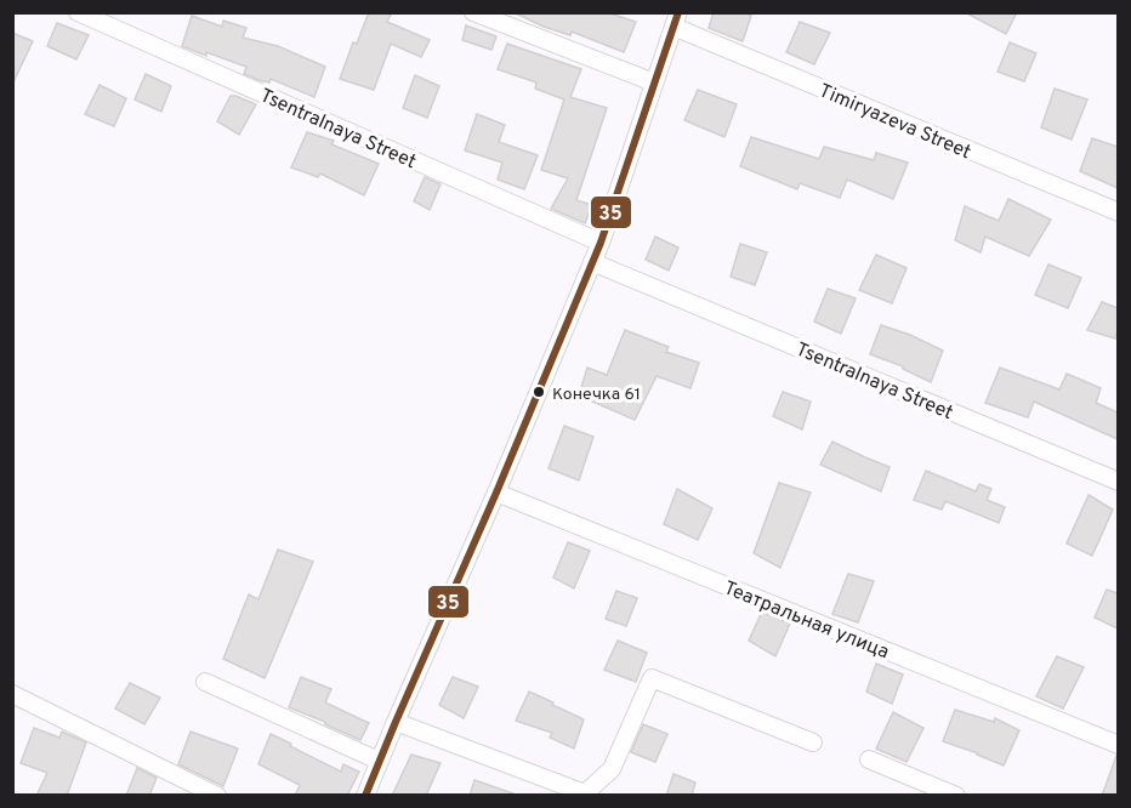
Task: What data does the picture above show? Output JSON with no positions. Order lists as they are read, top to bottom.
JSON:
{
  "streets": {
    "street": ["Timiryazeva Street", "Tsentralnaya Street", "Театральная улица"]
  },
  "places": ["Конечка 61"],
  "lines": ["transit line 35"]
}
